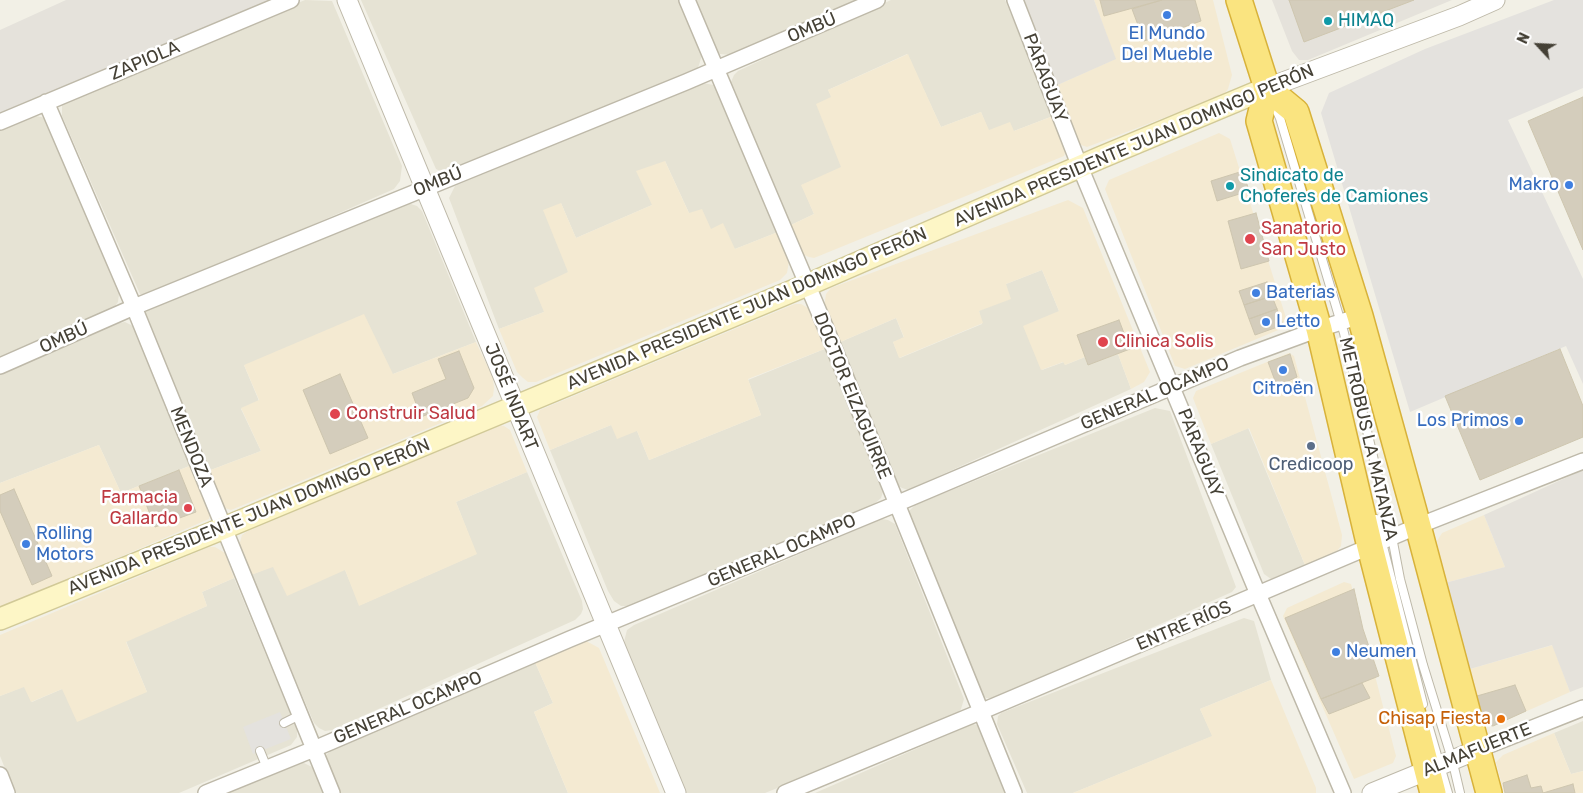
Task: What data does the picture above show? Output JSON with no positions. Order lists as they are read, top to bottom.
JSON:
{
  "streets": {
    "main road": ["AVENIDA PRESIDENTE JUAN DOMINGO PERÓN"],
    "street": [
      "OMBÚ",
      "ZAPIOLA",
      "PARAGUAY",
      "GENERAL OCAMPO",
      "DOCTOR EIZAGUIRRE",
      "JOSÉ INDART",
      "MENDOZA",
      "ENTRE RÍOS",
      "ALMAFUERTE"
    ],
    "lane": ["METROBUS LA MATANZA"]
  },
  "crossings": [
    ["OMBÚ", "DOCTOR EIZAGUIRRE"],
    ["OMBÚ", "JOSÉ INDART"],
    ["OMBÚ", "MENDOZA"],
    ["ZAPIOLA", "MENDOZA"],
    ["PARAGUAY", "AVENIDA PRESIDENTE JUAN DOMINGO PERÓN"],
    ["PARAGUAY", "GENERAL OCAMPO"],
    ["PARAGUAY", "ENTRE RÍOS"],
    ["AVENIDA PRESIDENTE JUAN DOMINGO PERÓN", "DOCTOR EIZAGUIRRE"],
    ["AVENIDA PRESIDENTE JUAN DOMINGO PERÓN", "JOSÉ INDART"],
    ["AVENIDA PRESIDENTE JUAN DOMINGO PERÓN", "MENDOZA"],
    ["GENERAL OCAMPO", "DOCTOR EIZAGUIRRE"],
    ["GENERAL OCAMPO", "JOSÉ INDART"],
    ["GENERAL OCAMPO", "METROBUS LA MATANZA"],
    ["GENERAL OCAMPO", "MENDOZA"],
    ["DOCTOR EIZAGUIRRE", "ENTRE RÍOS"],
    ["METROBUS LA MATANZA", "ENTRE RÍOS"]
  ],
  "places": [
    "El Mundo Del Mueble",
    "HIMAQ",
    "Makro",
    "Sindicato de Choferes de Camiones",
    "Sanatorio San Justo",
    "Baterias",
    "Letto",
    "Clinica Solis",
    "Citroën",
    "Construir Salud",
    "Los Primos",
    "Credicoop",
    "Farmacia Gallardo",
    "Rolling Motors",
    "Neumen",
    "Chisap Fiesta"
  ],
  "north": "top left"
}
